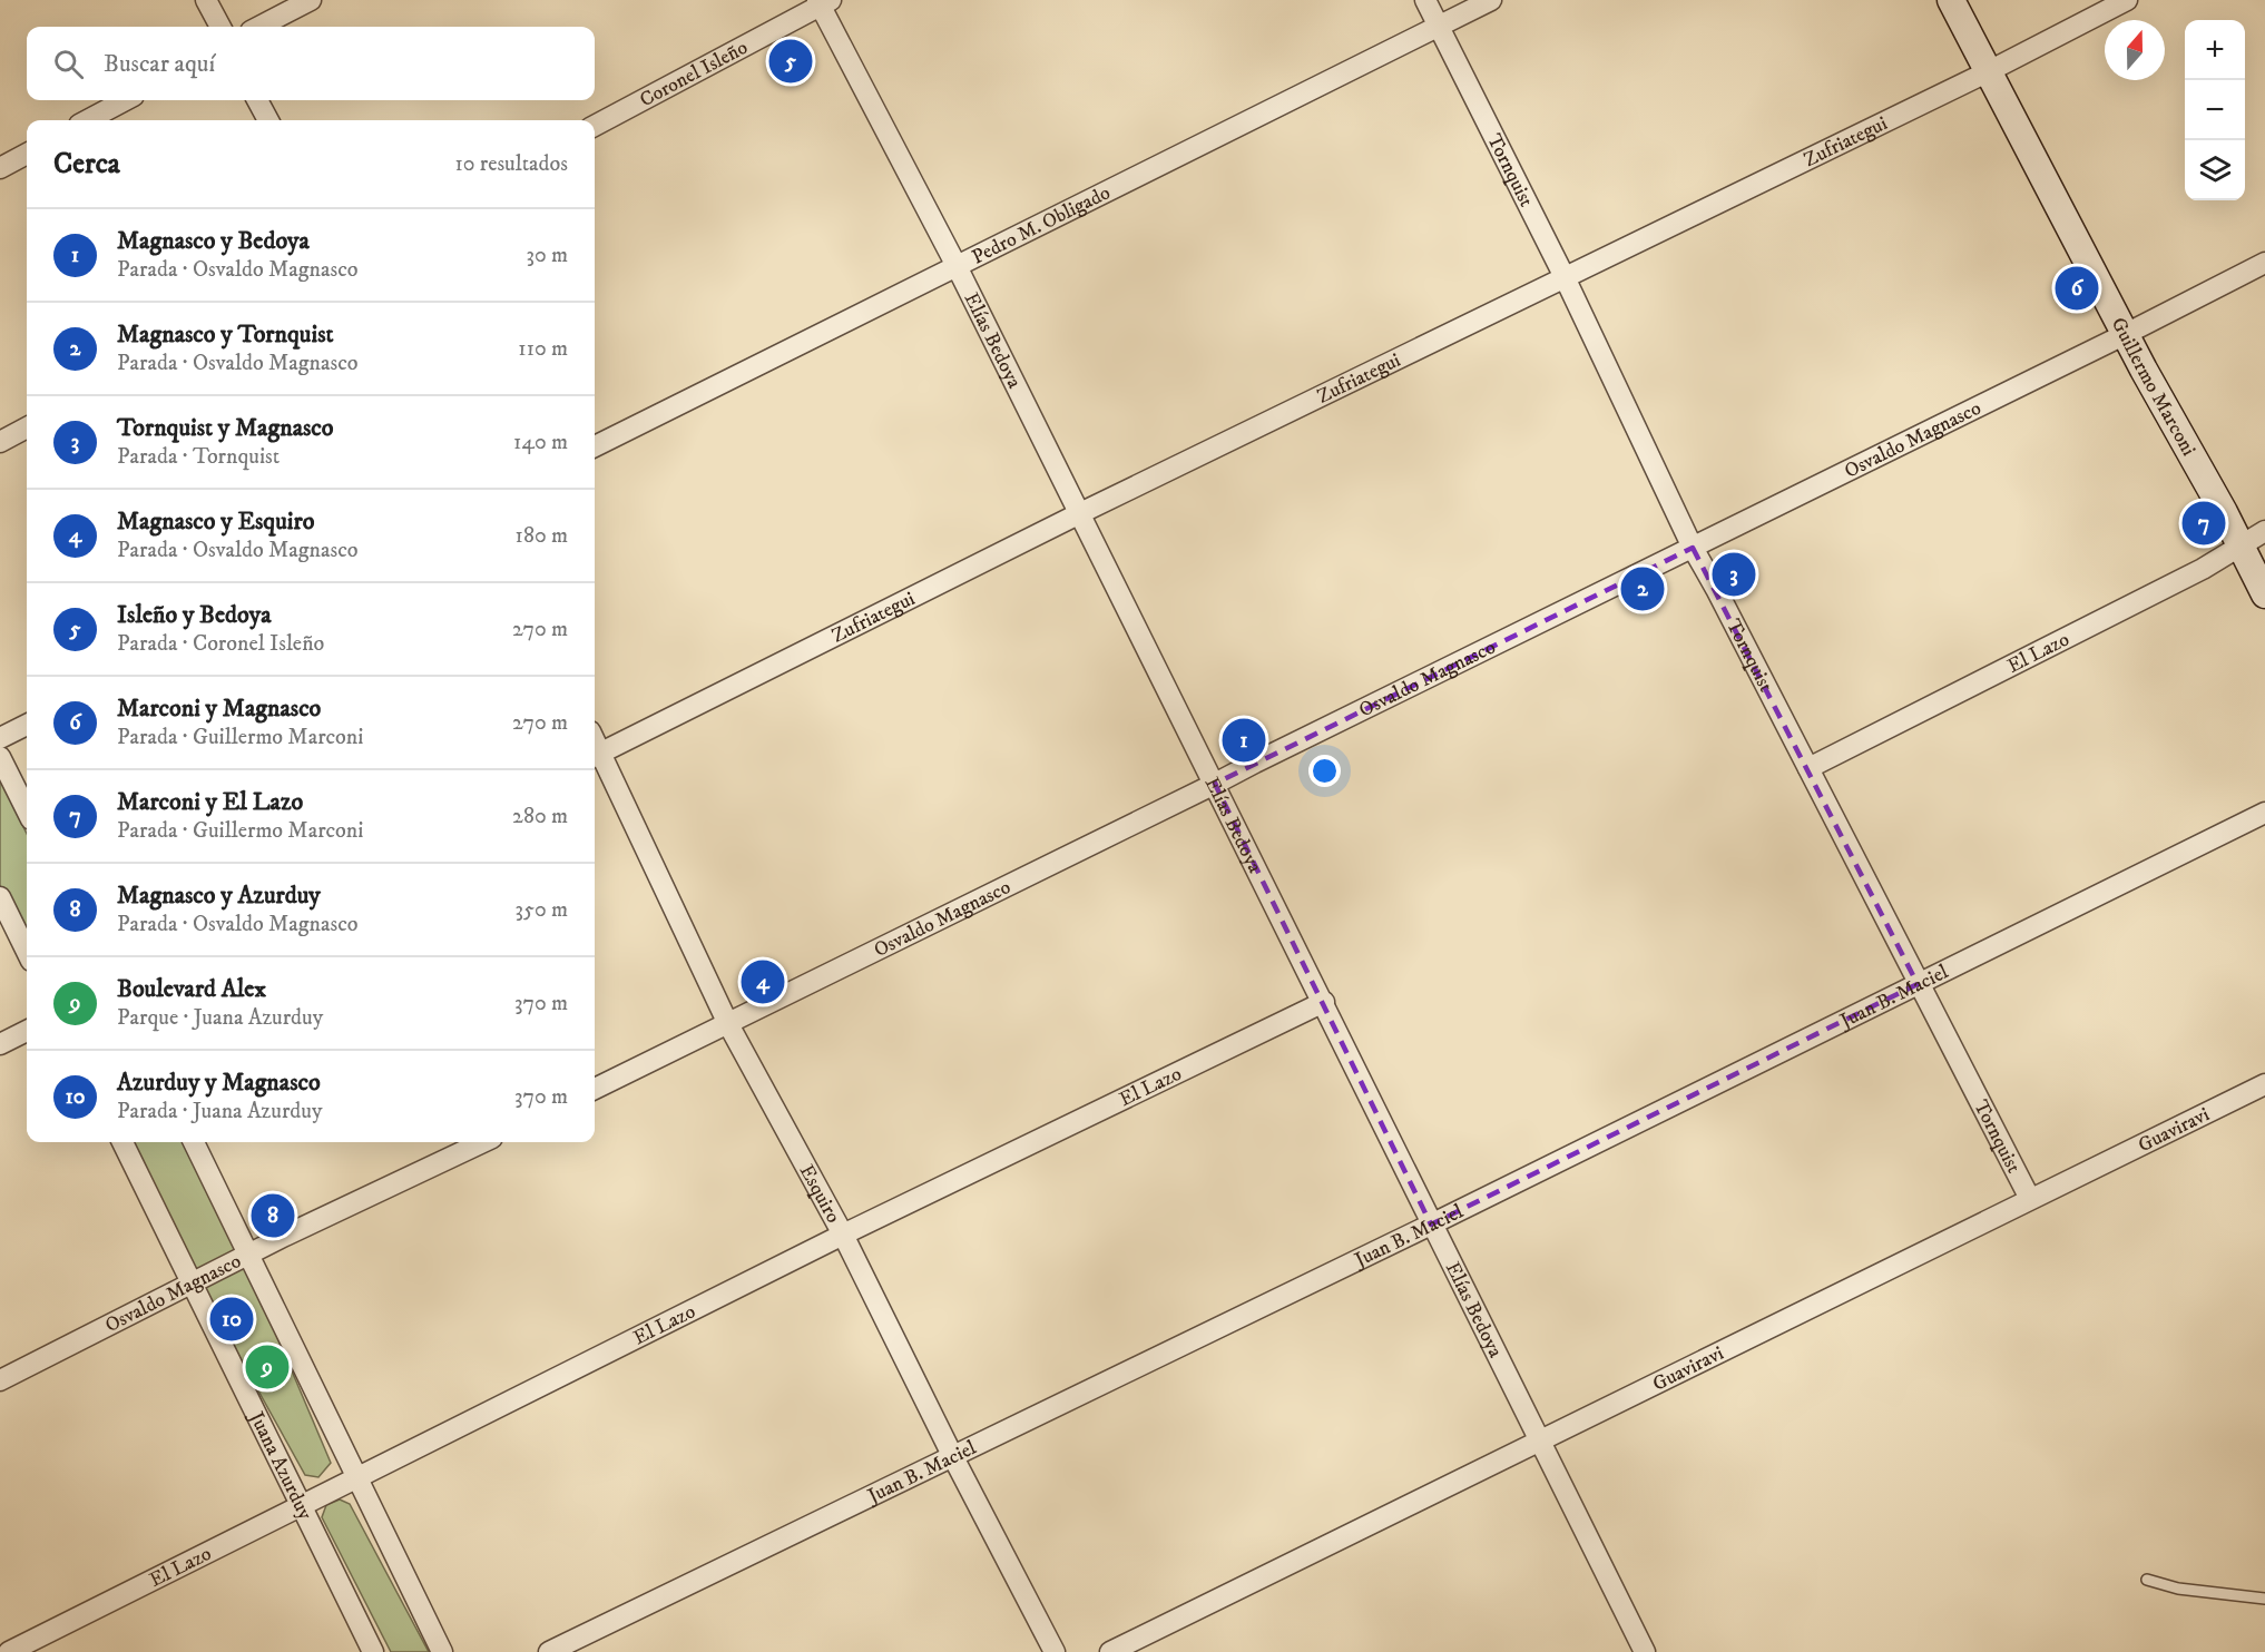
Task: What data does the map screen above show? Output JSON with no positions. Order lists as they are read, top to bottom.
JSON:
{
  "streets": {
    "street": [
      "Coronel Isleño",
      "Zufriategui",
      "Tornquist",
      "Pedro M. Obligado",
      "Elías Bedoya",
      "Guillermo Marconi",
      "Osvaldo Magnasco",
      "El Lazo",
      "Juan B. Maciel",
      "Guaviravi",
      "Esquiro",
      "Juana Azurduy"
    ]
  },
  "crossings": [
    ["Coronel Isleño", "Elías Bedoya"],
    ["Zufriategui", "Tornquist"],
    ["Zufriategui", "Elías Bedoya"],
    ["Zufriategui", "Guillermo Marconi"],
    ["Zufriategui", "Esquiro"],
    ["Tornquist", "Pedro M. Obligado"],
    ["Tornquist", "Osvaldo Magnasco"],
    ["Tornquist", "El Lazo"],
    ["Tornquist", "Juan B. Maciel"],
    ["Tornquist", "Guaviravi"],
    ["Pedro M. Obligado", "Elías Bedoya"],
    ["Elías Bedoya", "Osvaldo Magnasco"],
    ["Elías Bedoya", "El Lazo"],
    ["Elías Bedoya", "Juan B. Maciel"],
    ["Elías Bedoya", "Guaviravi"],
    ["Guillermo Marconi", "Osvaldo Magnasco"],
    ["Guillermo Marconi", "El Lazo"],
    ["Osvaldo Magnasco", "Esquiro"],
    ["Osvaldo Magnasco", "Juana Azurduy"],
    ["El Lazo", "Esquiro"],
    ["El Lazo", "Juana Azurduy"],
    ["Juan B. Maciel", "Esquiro"]
  ],
  "north": "top",
  "page": {
    "map_buttons": ["+", "−"],
    "search": "Buscar aquí",
    "pins": [
      "5",
      "6",
      "7",
      "3",
      "2",
      "1",
      "4",
      "8",
      "10",
      "9"
    ],
    "heading": ["Cerca", "10 resultados"],
    "list": [
      {
        "mark": "1",
        "name": "Magnasco y Bedoya",
        "note": "Parada · Osvaldo Magnasco",
        "value": "30 m"
      },
      {
        "mark": "2",
        "name": "Magnasco y Tornquist",
        "note": "Parada · Osvaldo Magnasco",
        "value": "110 m"
      },
      {
        "mark": "3",
        "name": "Tornquist y Magnasco",
        "note": "Parada · Tornquist",
        "value": "140 m"
      },
      {
        "mark": "4",
        "name": "Magnasco y Esquiro",
        "note": "Parada · Osvaldo Magnasco",
        "value": "180 m"
      },
      {
        "mark": "5",
        "name": "Isleño y Bedoya",
        "note": "Parada · Coronel Isleño",
        "value": "270 m"
      },
      {
        "mark": "6",
        "name": "Marconi y Magnasco",
        "note": "Parada · Guillermo Marconi",
        "value": "270 m"
      },
      {
        "mark": "7",
        "name": "Marconi y El Lazo",
        "note": "Parada · Guillermo Marconi",
        "value": "280 m"
      },
      {
        "mark": "8",
        "name": "Magnasco y Azurduy",
        "note": "Parada · Osvaldo Magnasco",
        "value": "350 m"
      },
      {
        "mark": "9",
        "name": "Boulevard Alex",
        "note": "Parque · Juana Azurduy",
        "value": "370 m"
      },
      {
        "mark": "10",
        "name": "Azurduy y Magnasco",
        "note": "Parada · Juana Azurduy",
        "value": "370 m"
      }
    ]
  }
}
